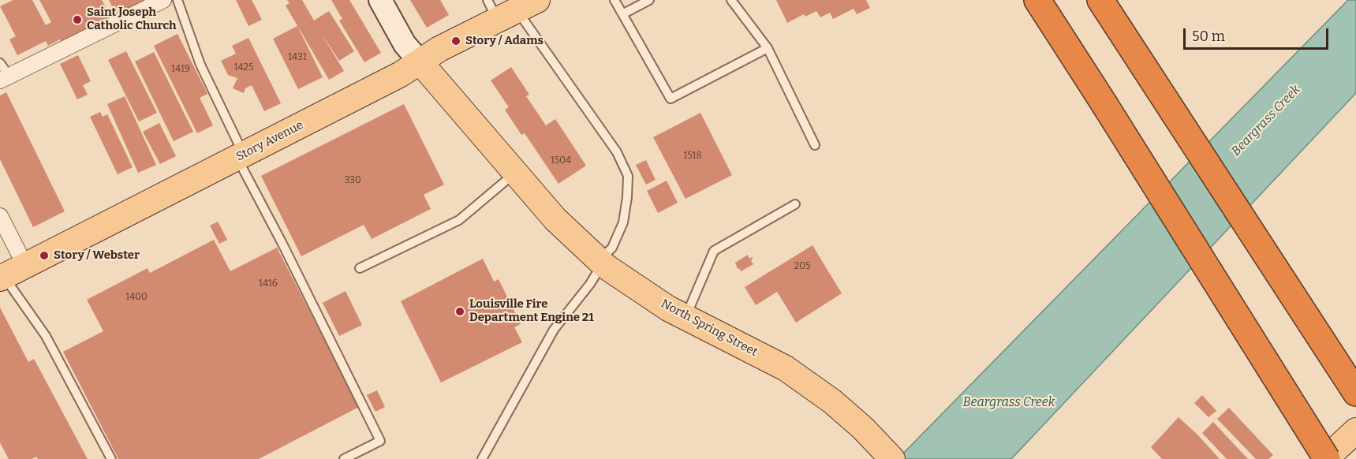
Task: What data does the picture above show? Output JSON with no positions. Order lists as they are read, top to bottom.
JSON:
{
  "streets": {
    "main road": ["Story Avenue", "North Spring Street"]
  },
  "crossings": [
    ["Story Avenue", "North Spring Street"]
  ],
  "water": ["Beargrass Creek"],
  "places": [
    "Saint Joseph Catholic Church",
    "Story / Adams",
    "Story / Webster",
    "Louisville Fire Department Engine 21"
  ],
  "house_numbers": [
    "1431",
    "1425",
    "1419",
    "1518",
    "1504",
    "330",
    "205",
    "1416",
    "1400"
  ],
  "scale_bar": "50 m"
}
